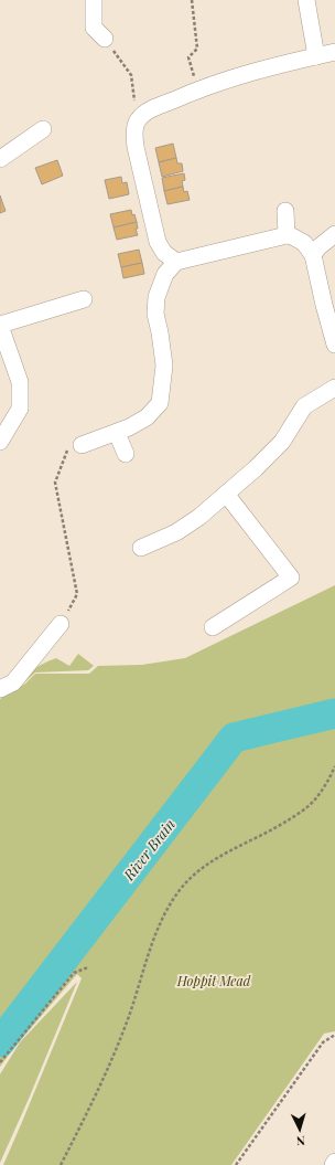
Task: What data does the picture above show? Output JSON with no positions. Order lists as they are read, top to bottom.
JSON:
{
  "water": ["River Brain"],
  "parks": ["Hoppit Mead"],
  "north": "bottom"
}
